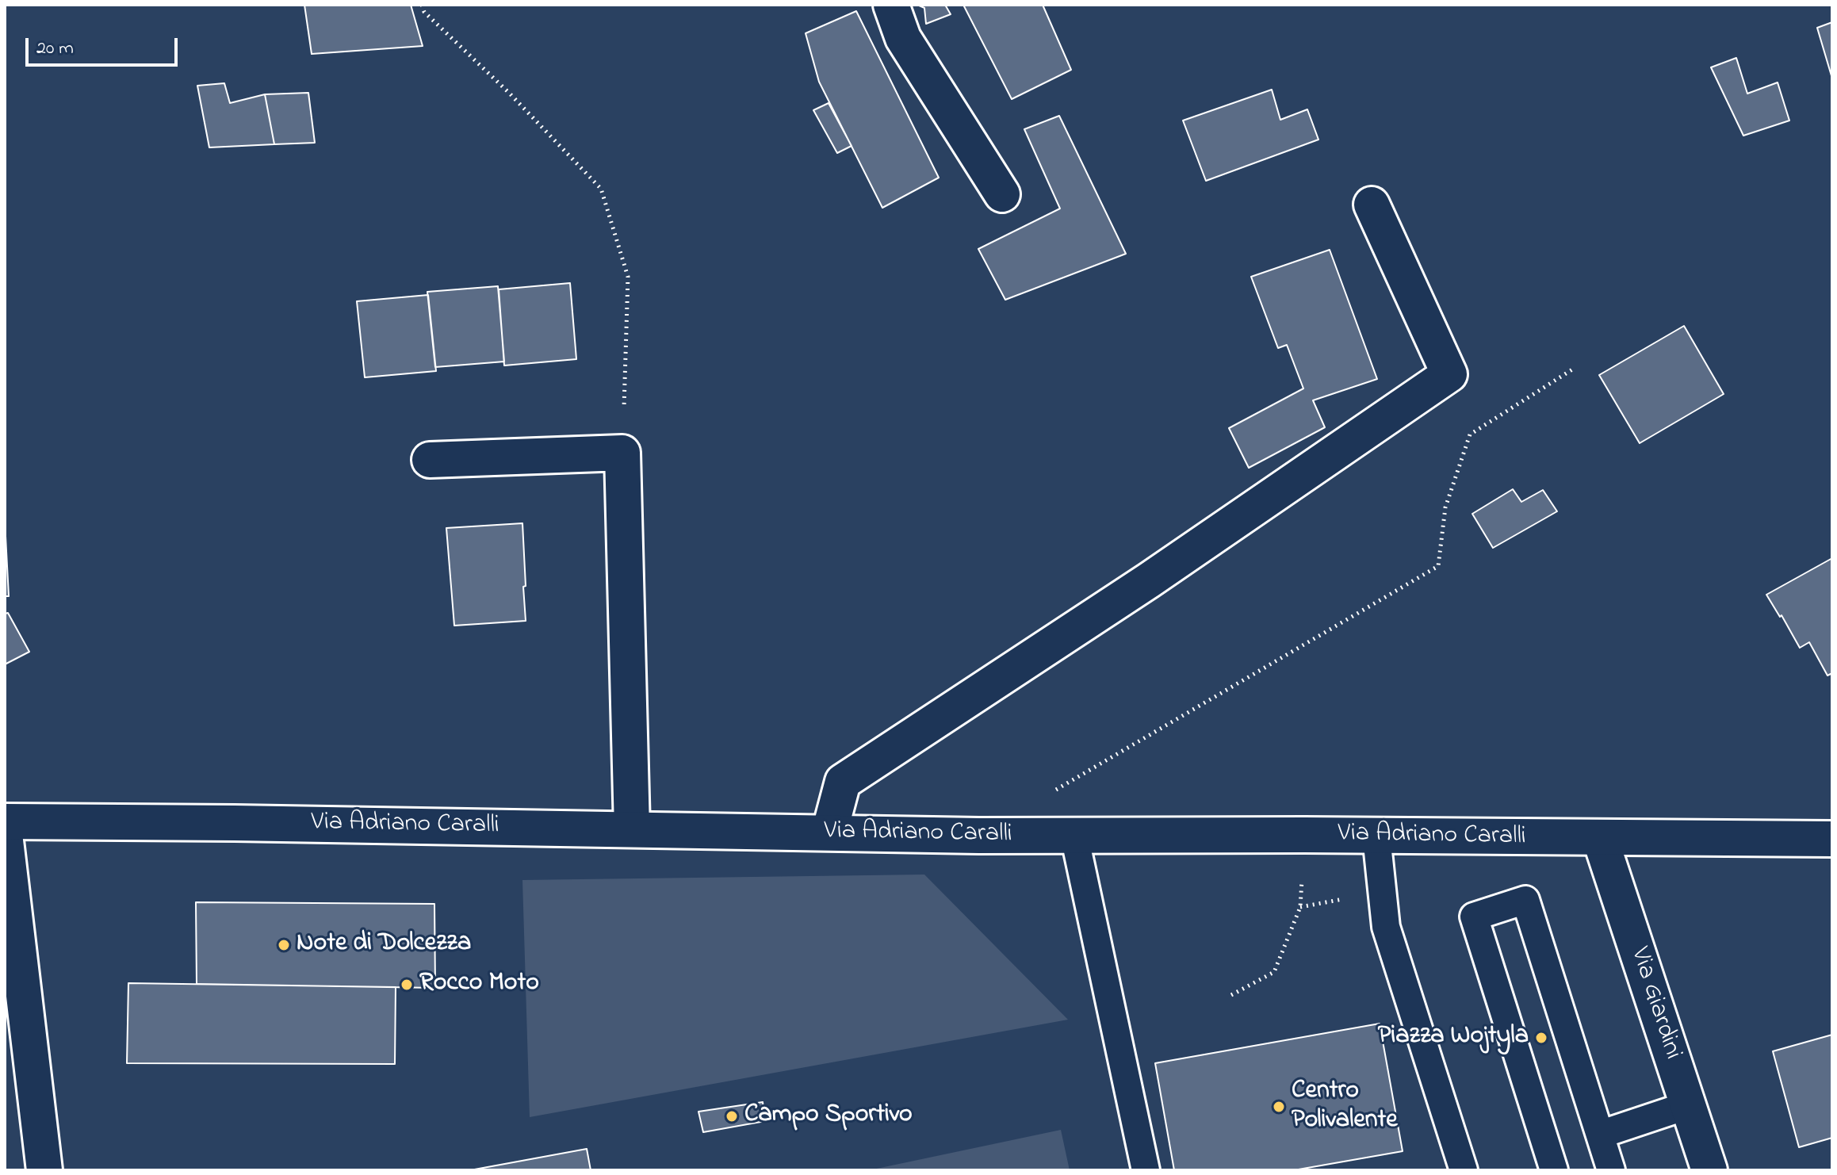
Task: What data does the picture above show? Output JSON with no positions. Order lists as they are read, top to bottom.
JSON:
{
  "streets": {
    "street": ["Via Adriano Caralli", "Via Giardini"]
  },
  "crossings": [
    ["Via Adriano Caralli", "Via Giardini"]
  ],
  "places": [
    "Note di Dolcezza",
    "Rocco Moto",
    "Piazza Wojtyla",
    "Centro Polivalente",
    "Campo Sportivo"
  ],
  "scale_bar": "20 m"
}
